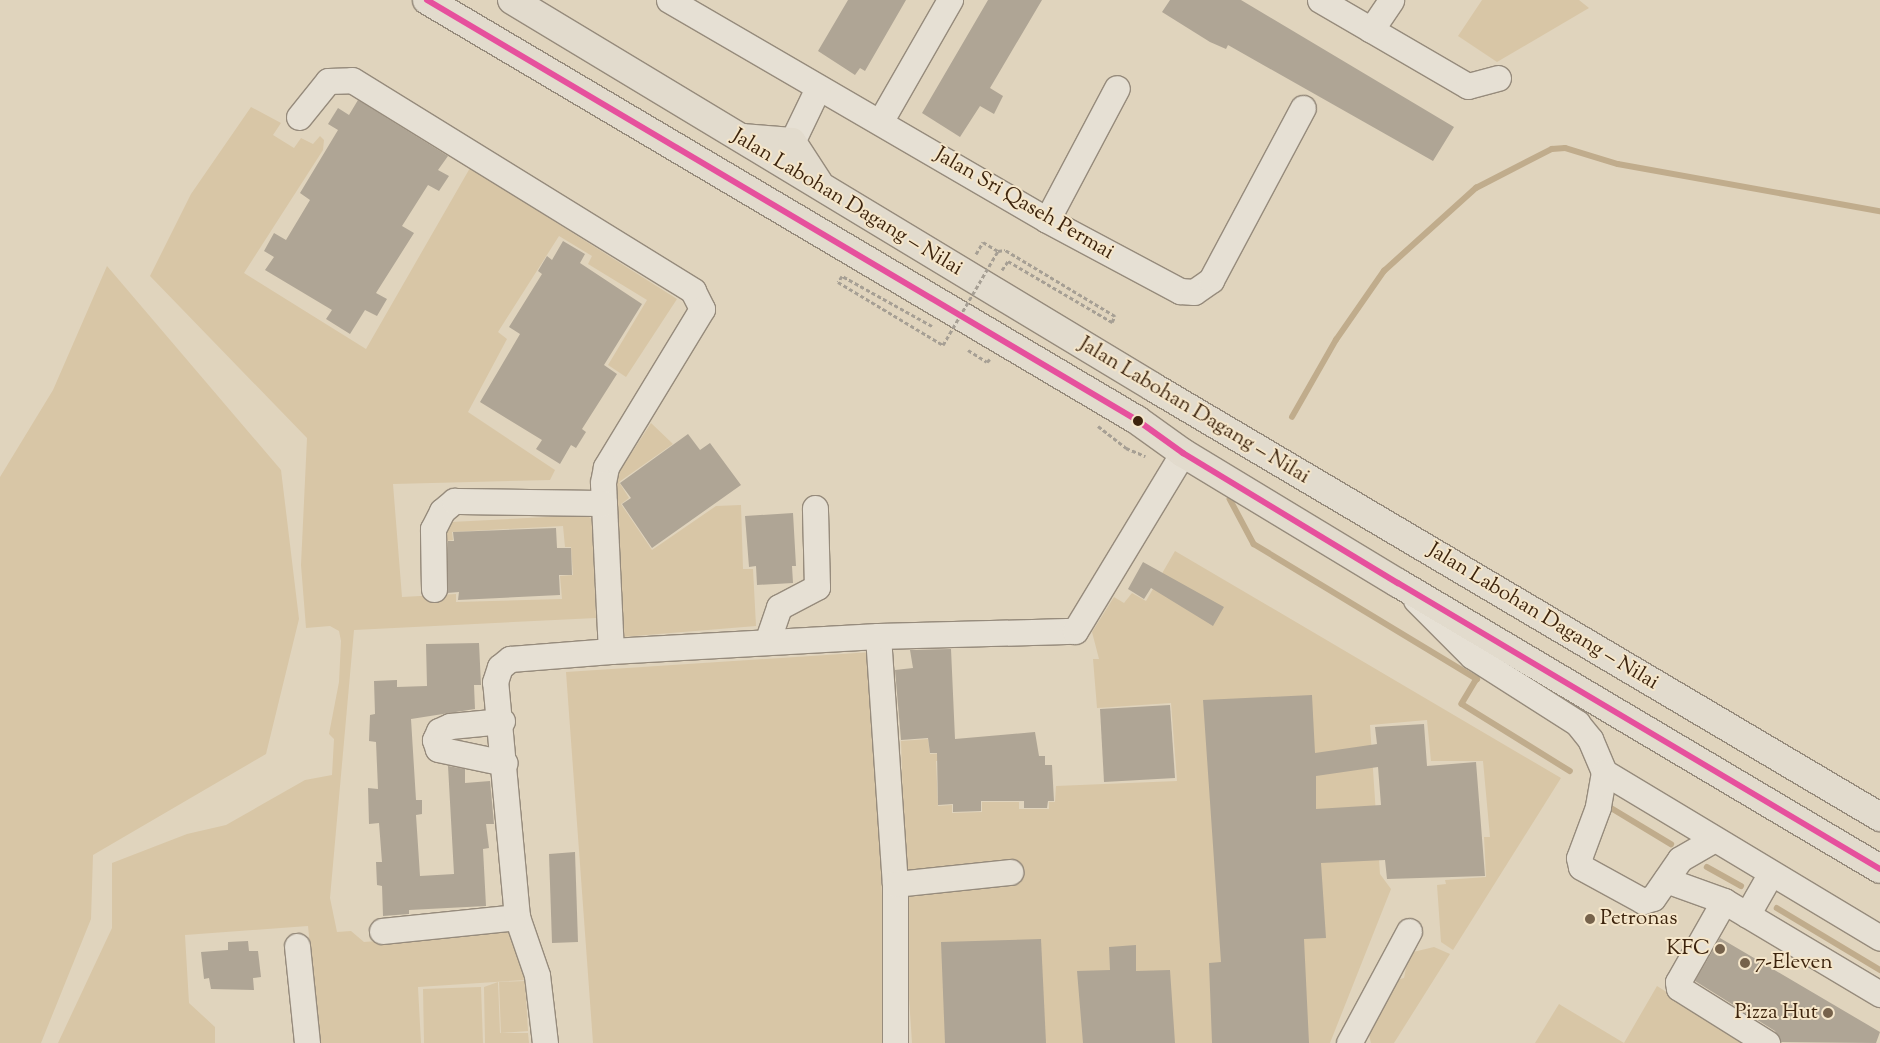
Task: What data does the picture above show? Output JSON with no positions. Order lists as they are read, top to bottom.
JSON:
{
  "streets": {
    "main road": ["Jalan Labohan Dagang ‒ Nilai"],
    "street": ["Jalan Sri Qaseh Permai"]
  },
  "places": [
    "Petronas",
    "KFC",
    "7-Eleven",
    "Pizza Hut"
  ]
}
